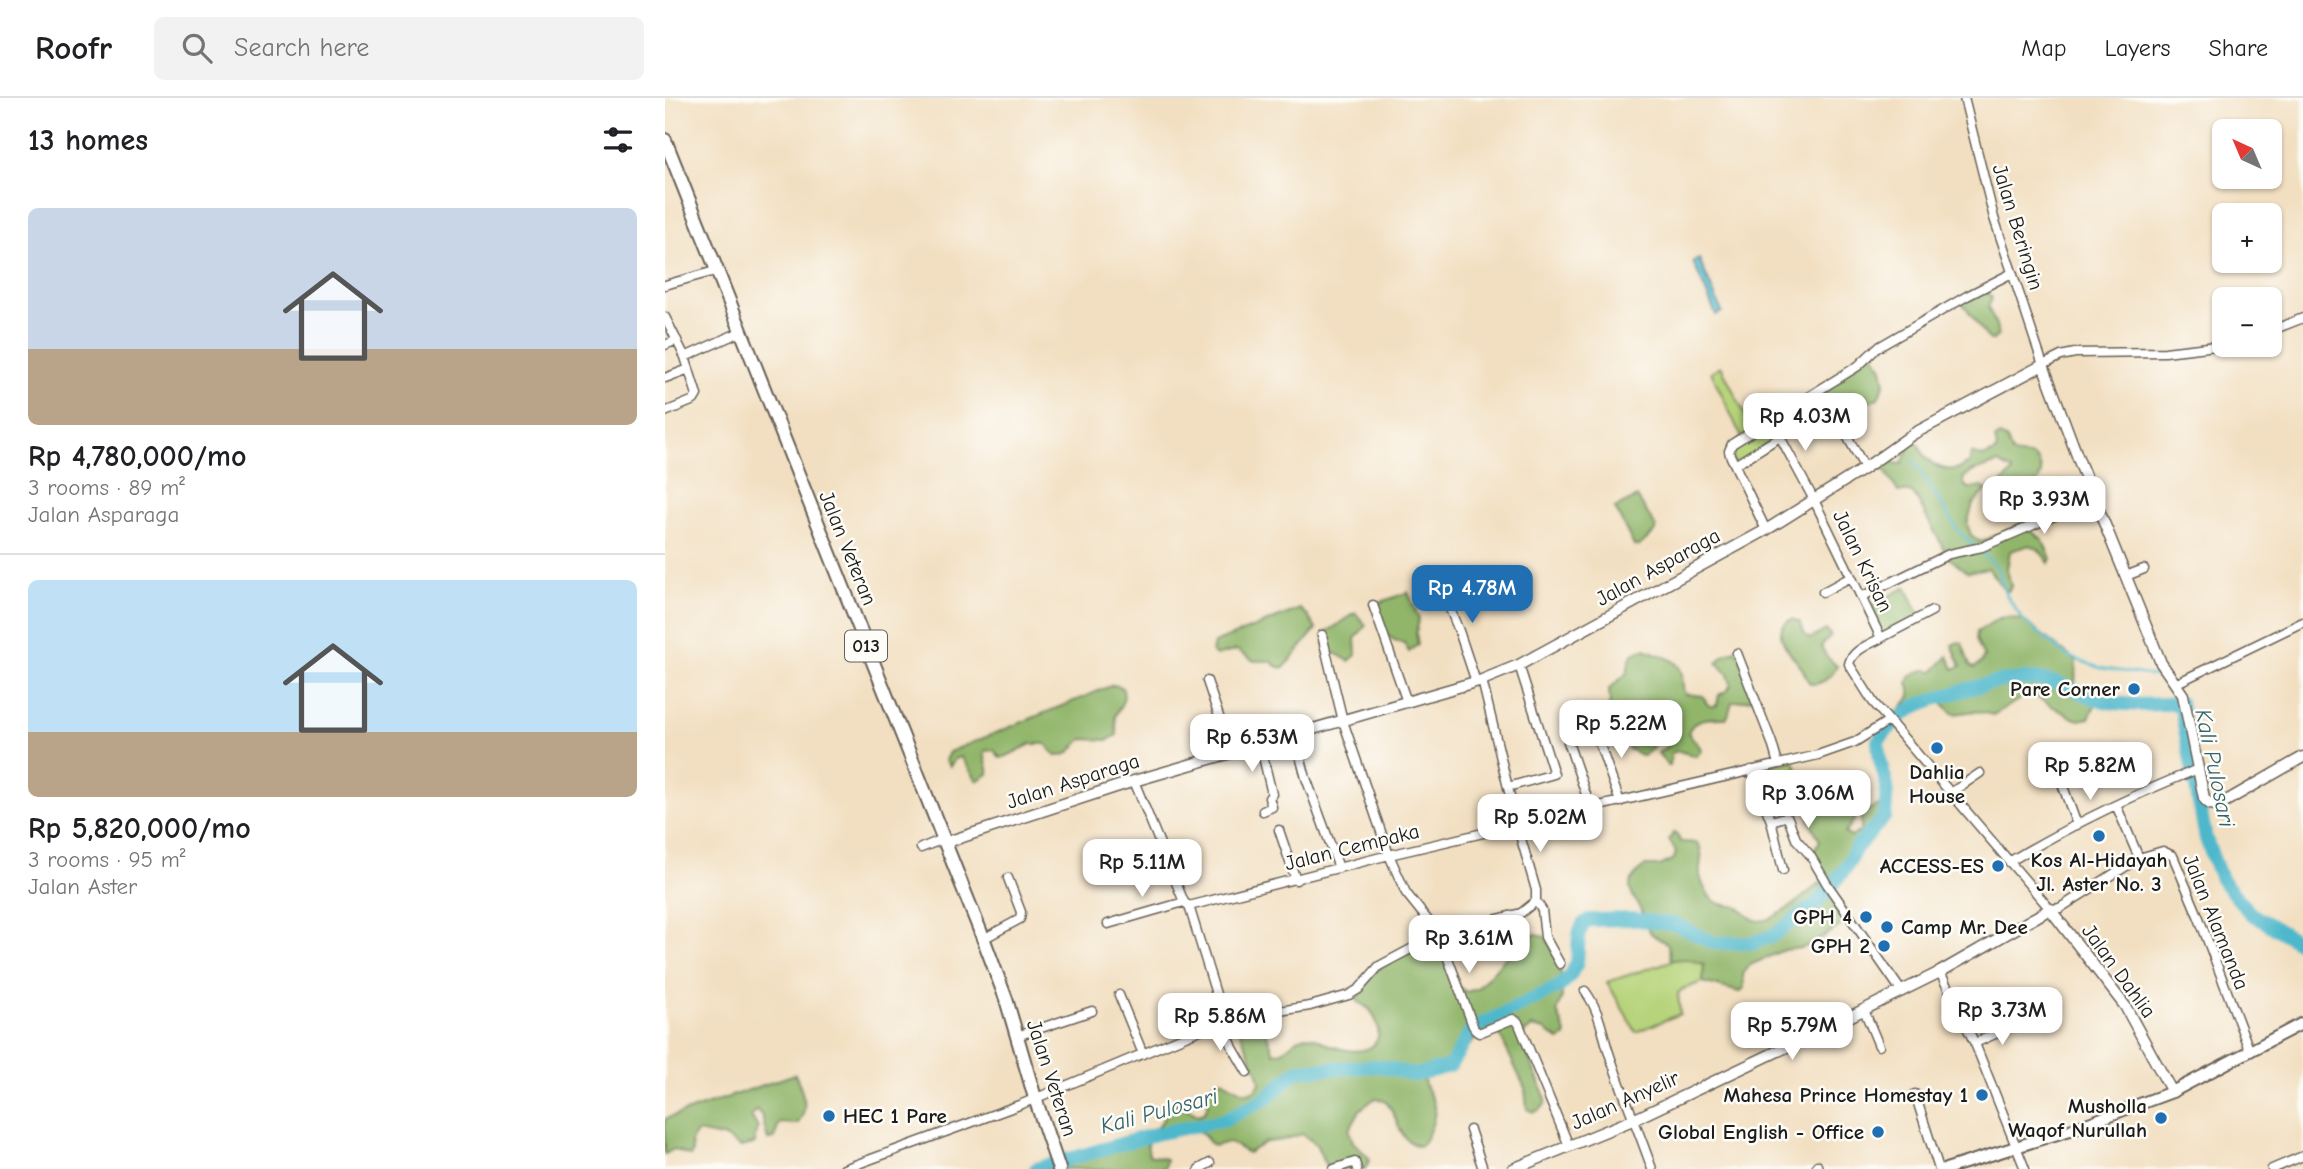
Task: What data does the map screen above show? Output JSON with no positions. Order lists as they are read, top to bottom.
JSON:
{
  "streets": {
    "main road": ["Jalan Veteran", "013"],
    "street": [
      "Jalan Beringin",
      "Jalan Krisan",
      "Jalan Asparaga",
      "Jalan Cempaka",
      "Jalan Alamanda",
      "Jalan Dahlia",
      "Jalan Anyelir"
    ]
  },
  "crossings": [
    ["Jalan Beringin", "Jalan Asparaga"],
    ["Jalan Veteran", "Jalan Asparaga"],
    ["Jalan Krisan", "Jalan Asparaga"],
    ["Jalan Krisan", "Jalan Cempaka"],
    ["Jalan Krisan", "Jalan Dahlia"],
    ["Jalan Cempaka", "Jalan Dahlia"],
    ["Jalan Alamanda", "Jalan Dahlia"],
    ["Jalan Alamanda", "Jalan Anyelir"],
    ["Jalan Dahlia", "Jalan Anyelir"]
  ],
  "water": ["Kali Pulosari"],
  "places": [
    "Pare Corner",
    "Dahlia House",
    "Kos Al-Hidayah Jl. Aster No. 3",
    "ACCESS-ES",
    "GPH 4",
    "Camp Mr. Dee",
    "GPH 2",
    "Mahesa Prince Homestay 1",
    "HEC 1 Pare",
    "Musholla Waqof Nurullah",
    "Global English - Office"
  ],
  "north": "top left",
  "page": {
    "header": "Roofr",
    "search": "Search here",
    "nav": ["Map", "Layers", "Share"],
    "heading": "13 homes",
    "map_buttons": ["+", "−"],
    "list": [
      {
        "name": "Rp 4,780,000/mo",
        "note": "3 rooms · 89 m² · Jalan Asparaga"
      },
      {
        "name": "Rp 5,820,000/mo",
        "note": "3 rooms · 95 m² · Jalan Aster"
      }
    ],
    "price": [
      "Rp 4.03M",
      "Rp 3.93M",
      "Rp 4.78M",
      "Rp 5.22M",
      "Rp 6.53M",
      "Rp 5.82M",
      "Rp 3.06M",
      "Rp 5.02M",
      "Rp 5.11M",
      "Rp 3.61M",
      "Rp 3.73M",
      "Rp 5.86M",
      "Rp 5.79M"
    ]
  }
}
